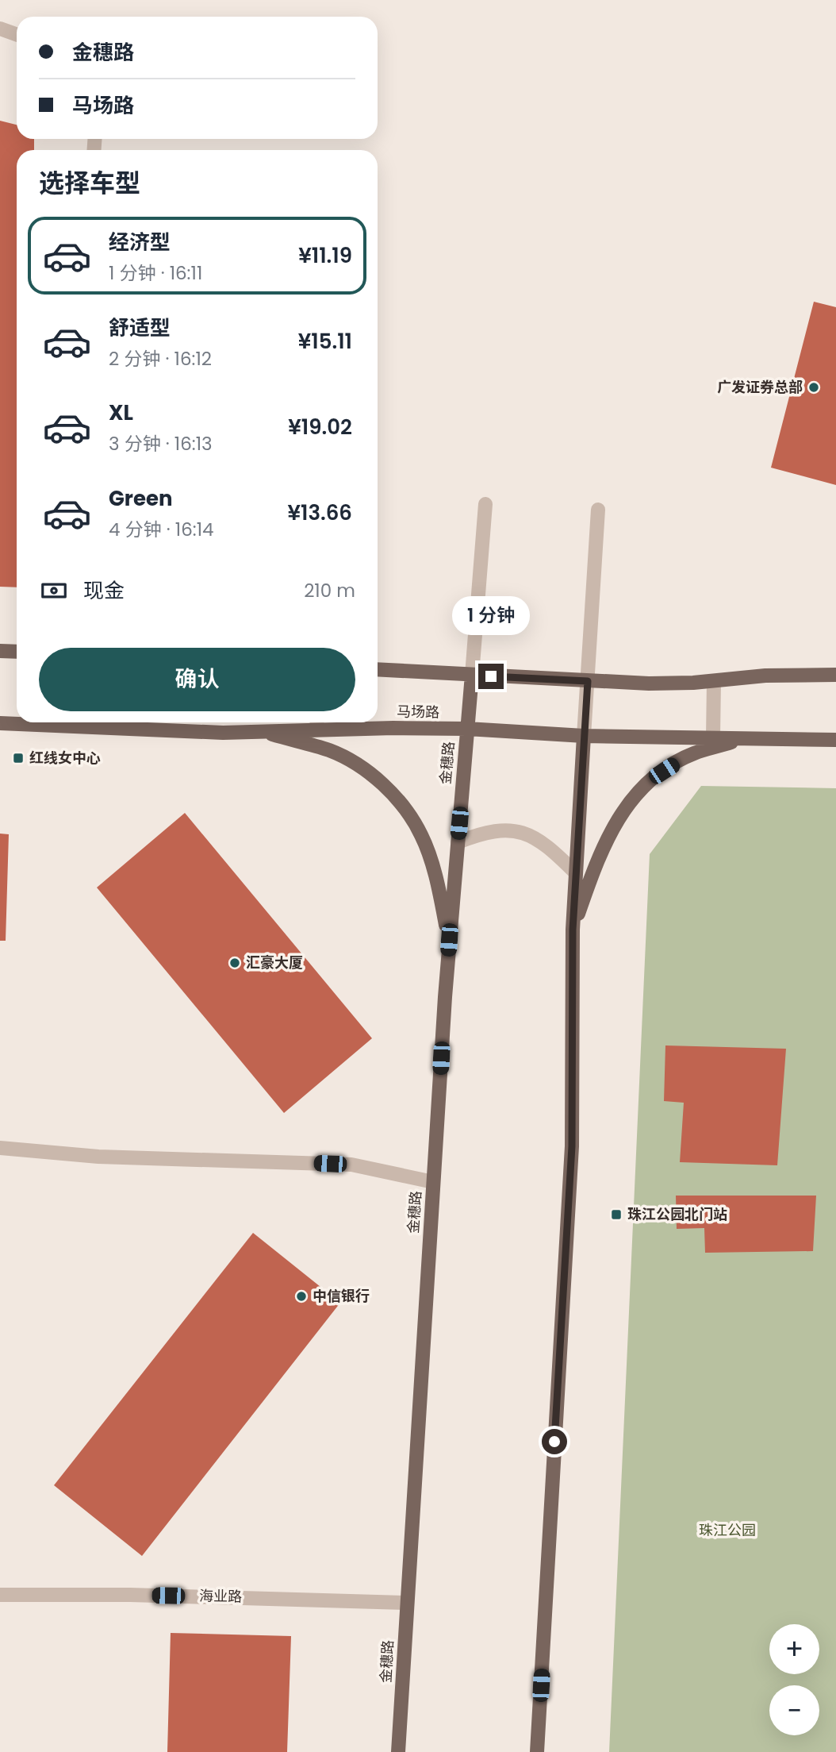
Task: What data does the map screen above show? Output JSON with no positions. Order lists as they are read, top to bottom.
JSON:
{
  "streets": {
    "main road": ["马场路", "金穗路"],
    "street": ["海业路"]
  },
  "crossings": [
    ["马场路", "金穗路"],
    ["金穗路", "海业路"]
  ],
  "parks": ["珠江公园"],
  "places": {
    "other": ["广发证券总部", "汇豪大厦", "中信银行"],
    "transit": ["红线女中心", "珠江公园北门站"]
  },
  "page": {
    "banner": ["金穗路", "马场路"],
    "heading": "选择车型",
    "list": [
      {
        "name": "经济型",
        "note": "1 分钟 · 16:11",
        "value": "¥11.19"
      },
      {
        "name": "舒适型",
        "note": "2 分钟 · 16:12",
        "value": "¥15.11"
      },
      {
        "name": "XL",
        "note": "3 分钟 · 16:13",
        "value": "¥19.02"
      },
      {
        "name": "Green",
        "note": "4 分钟 · 16:14",
        "value": "¥13.66"
      }
    ],
    "pay": ["现金", "210 m"],
    "bubble": "1 分钟",
    "buttons": "确认",
    "map_buttons": ["+", "−"]
  }
}
